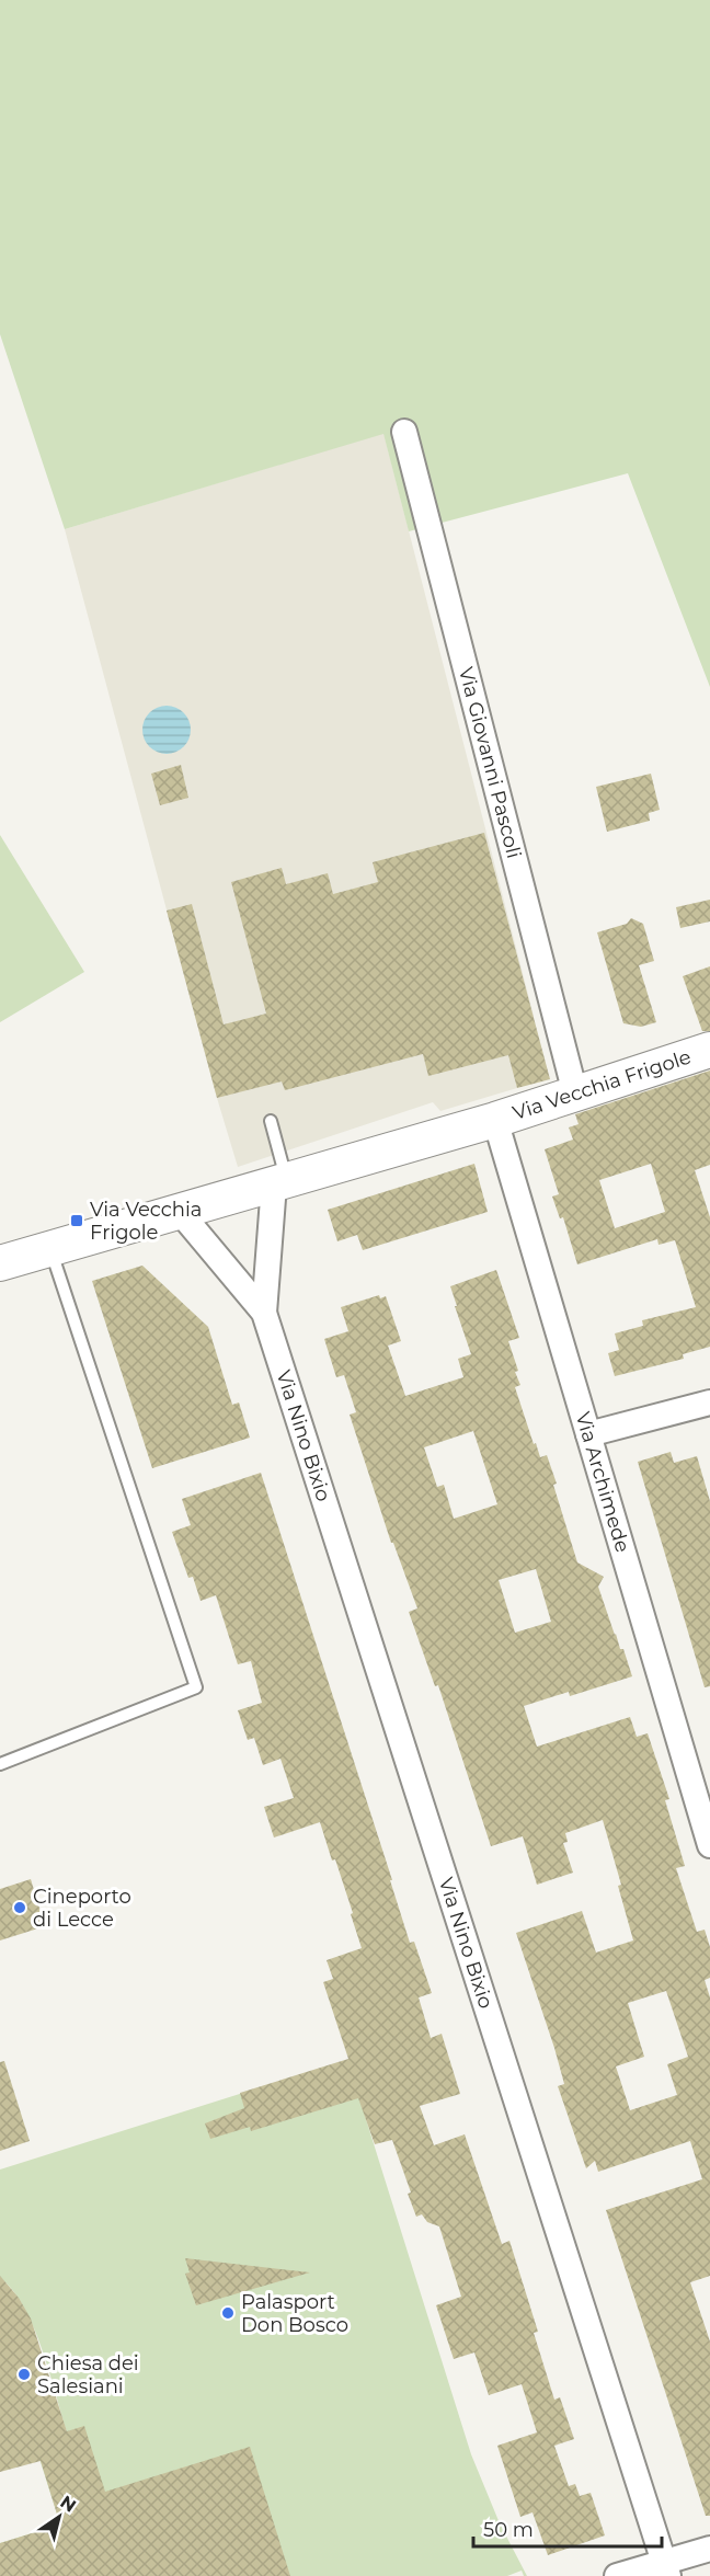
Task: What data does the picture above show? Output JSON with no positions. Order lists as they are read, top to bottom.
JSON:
{
  "streets": {
    "street": [
      "Via Giovanni Pascoli",
      "Via Vecchia Frigole",
      "Via Nino Bixio",
      "Via Archimede"
    ]
  },
  "crossings": [
    ["Via Giovanni Pascoli", "Via Vecchia Frigole"],
    ["Via Vecchia Frigole", "Via Nino Bixio"],
    ["Via Vecchia Frigole", "Via Archimede"]
  ],
  "places": {
    "transit": ["Via Vecchia Frigole"],
    "other": ["Cineporto di Lecce", "Palasport Don Bosco", "Chiesa dei Salesiani"]
  },
  "scale_bar": "50 m",
  "north": "top right"
}
